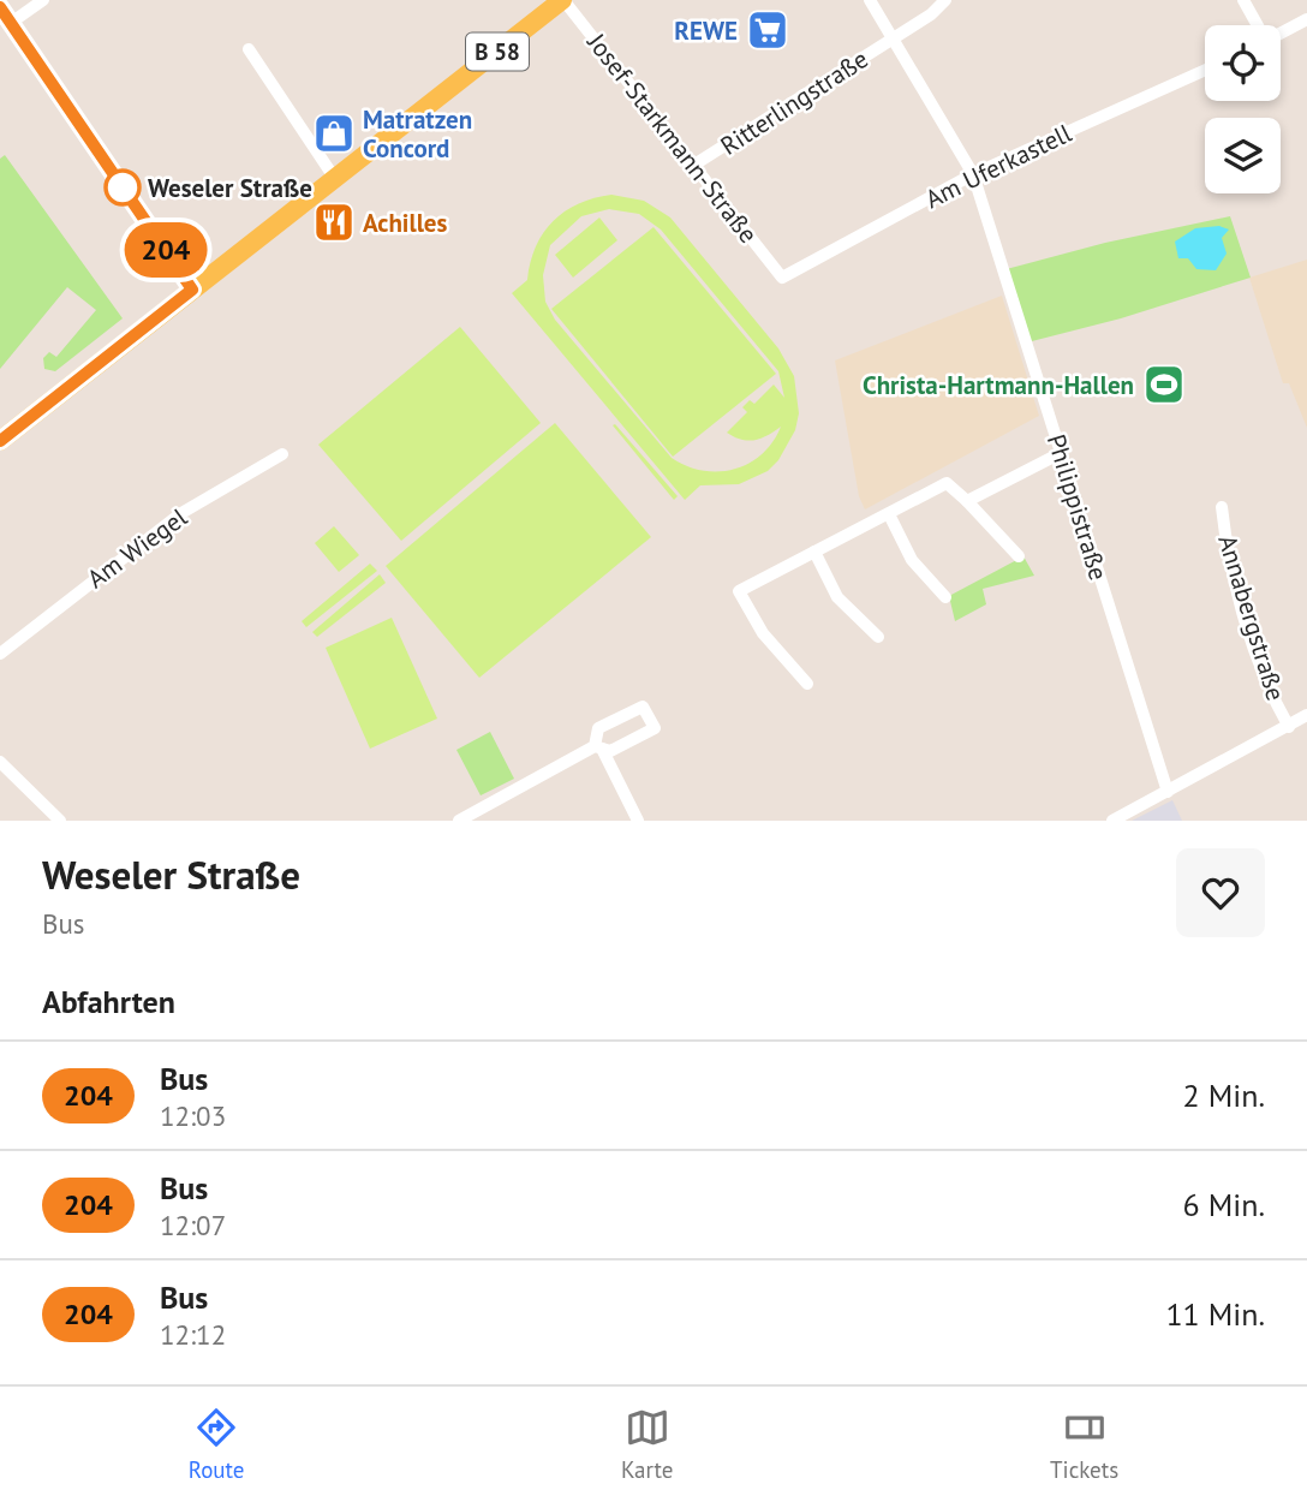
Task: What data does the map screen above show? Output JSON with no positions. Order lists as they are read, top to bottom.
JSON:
{
  "streets": {
    "main road": ["B 58"],
    "street": [
      "Ritterlingstraße",
      "Josef-Starkmann-Straße",
      "Am Uferkastell",
      "Philippistraße",
      "Am Wiegel",
      "Annabergstraße"
    ]
  },
  "crossings": [
    ["B 58", "Josef-Starkmann-Straße"],
    ["Ritterlingstraße", "Josef-Starkmann-Straße"],
    ["Ritterlingstraße", "Philippistraße"],
    ["Josef-Starkmann-Straße", "Am Uferkastell"],
    ["Am Uferkastell", "Philippistraße"],
    ["Philippistraße", "Annabergstraße"]
  ],
  "places": {
    "supermarket": ["REWE"],
    "shop": ["Matratzen Concord"],
    "other": ["Weseler Straße"],
    "restaurant": ["Achilles"],
    "sports": ["Christa-Hartmann-Hallen"]
  },
  "lines": ["bus line 204"],
  "page": {
    "on_map": "204",
    "heading": [
      ["Weseler Straße", "Bus"],
      "Abfahrten"
    ],
    "list": [
      {
        "mark": "204",
        "name": "Bus",
        "note": "12:03",
        "value": "2 Min."
      },
      {
        "mark": "204",
        "name": "Bus",
        "note": "12:07",
        "value": "6 Min."
      },
      {
        "mark": "204",
        "name": "Bus",
        "note": "12:12",
        "value": "11 Min."
      }
    ],
    "tabs": ["Route", "Karte", "Tickets"]
  }
}
